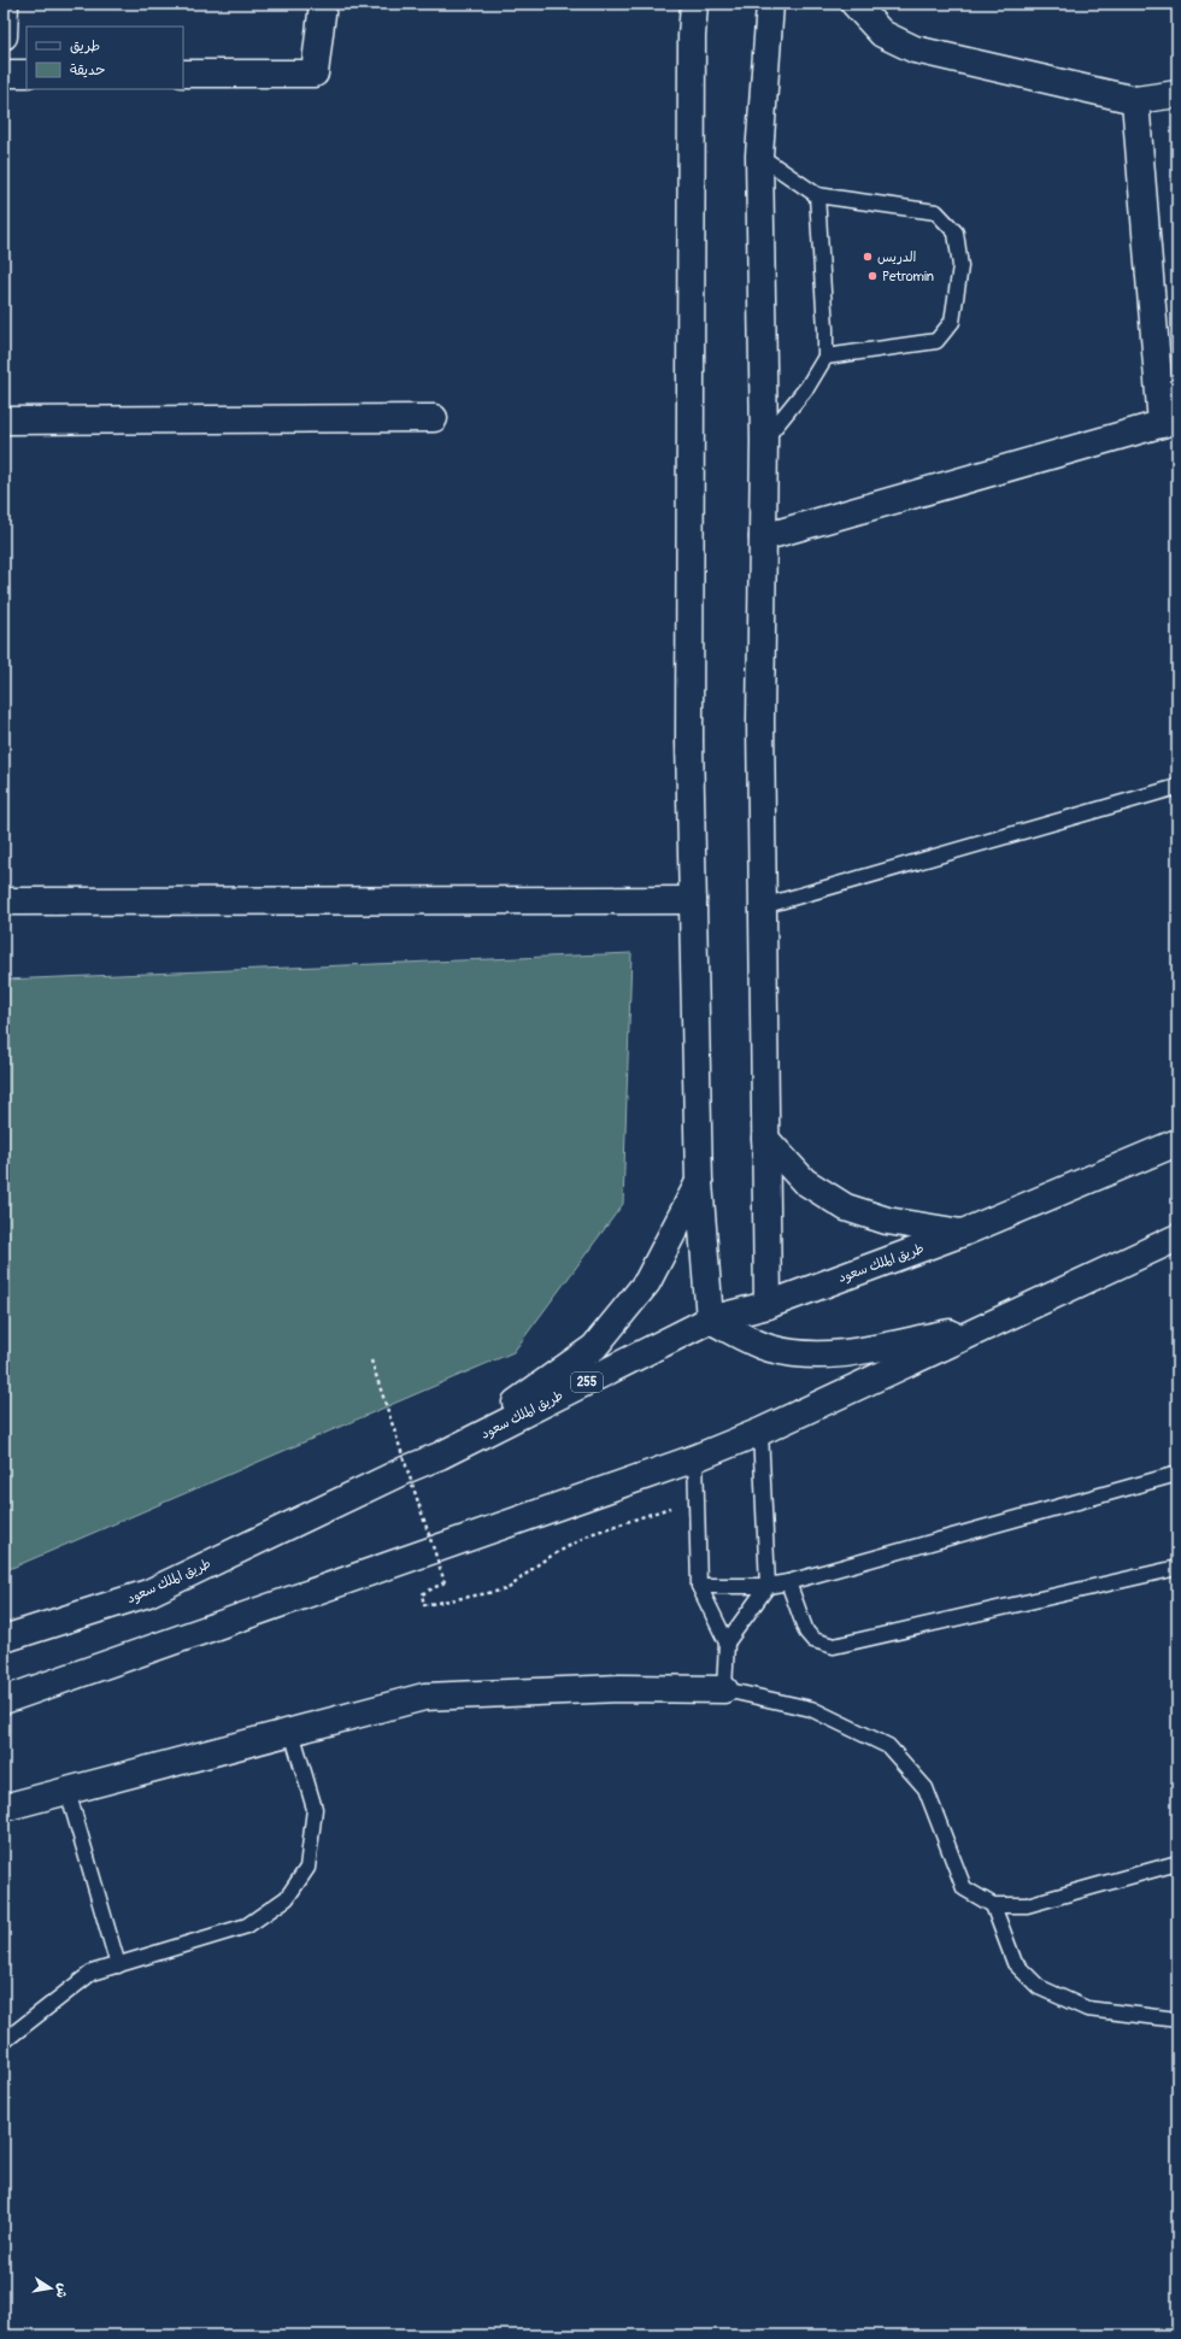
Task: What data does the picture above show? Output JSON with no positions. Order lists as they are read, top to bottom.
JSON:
{
  "streets": {
    "main road": ["طريق الملك سعود", "255"]
  },
  "places": ["الدريس", "Petromin"],
  "legend": ["طريق", "حديقة"],
  "north": "right"
}
